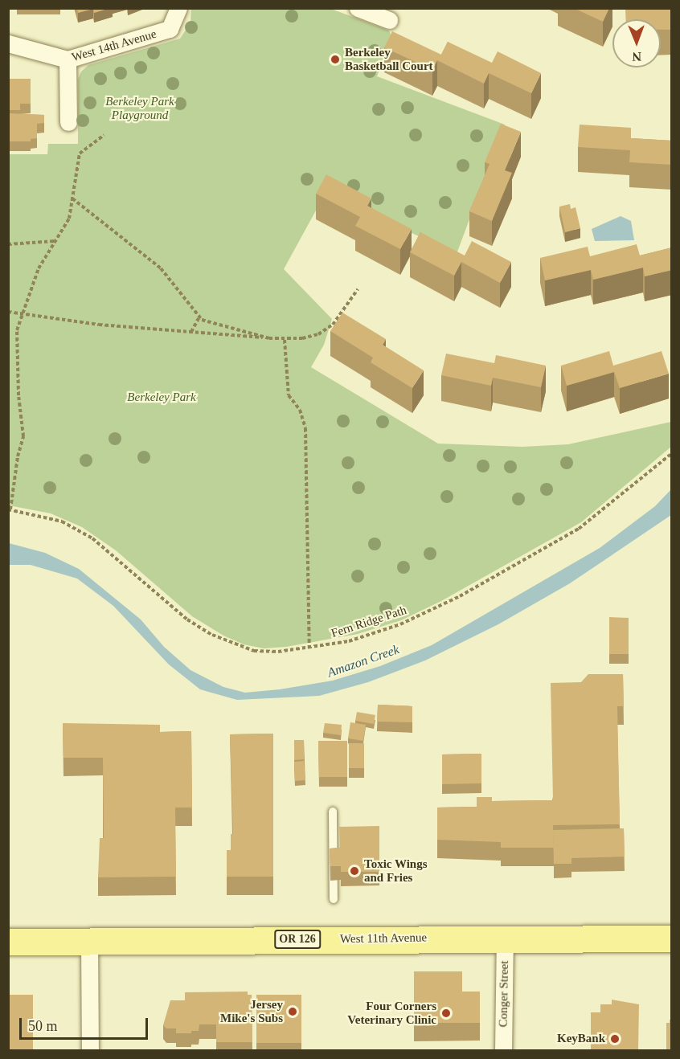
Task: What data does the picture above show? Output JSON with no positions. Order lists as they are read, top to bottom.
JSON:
{
  "streets": {
    "main road": ["West 11th Avenue", "OR 126"],
    "street": ["West 14th Avenue", "Conger Street"],
    "path": ["Fern Ridge Path"]
  },
  "crossings": [
    ["West 11th Avenue", "Conger Street"]
  ],
  "water": ["Amazon Creek"],
  "parks": ["Berkeley Park Playground", "Berkeley Park"],
  "places": [
    "Berkeley Basketball Court",
    "Toxic Wings and Fries",
    "Jersey Mike's Subs",
    "Four Corners Veterinary Clinic",
    "KeyBank"
  ],
  "scale_bar": "50 m",
  "north": "bottom"
}
